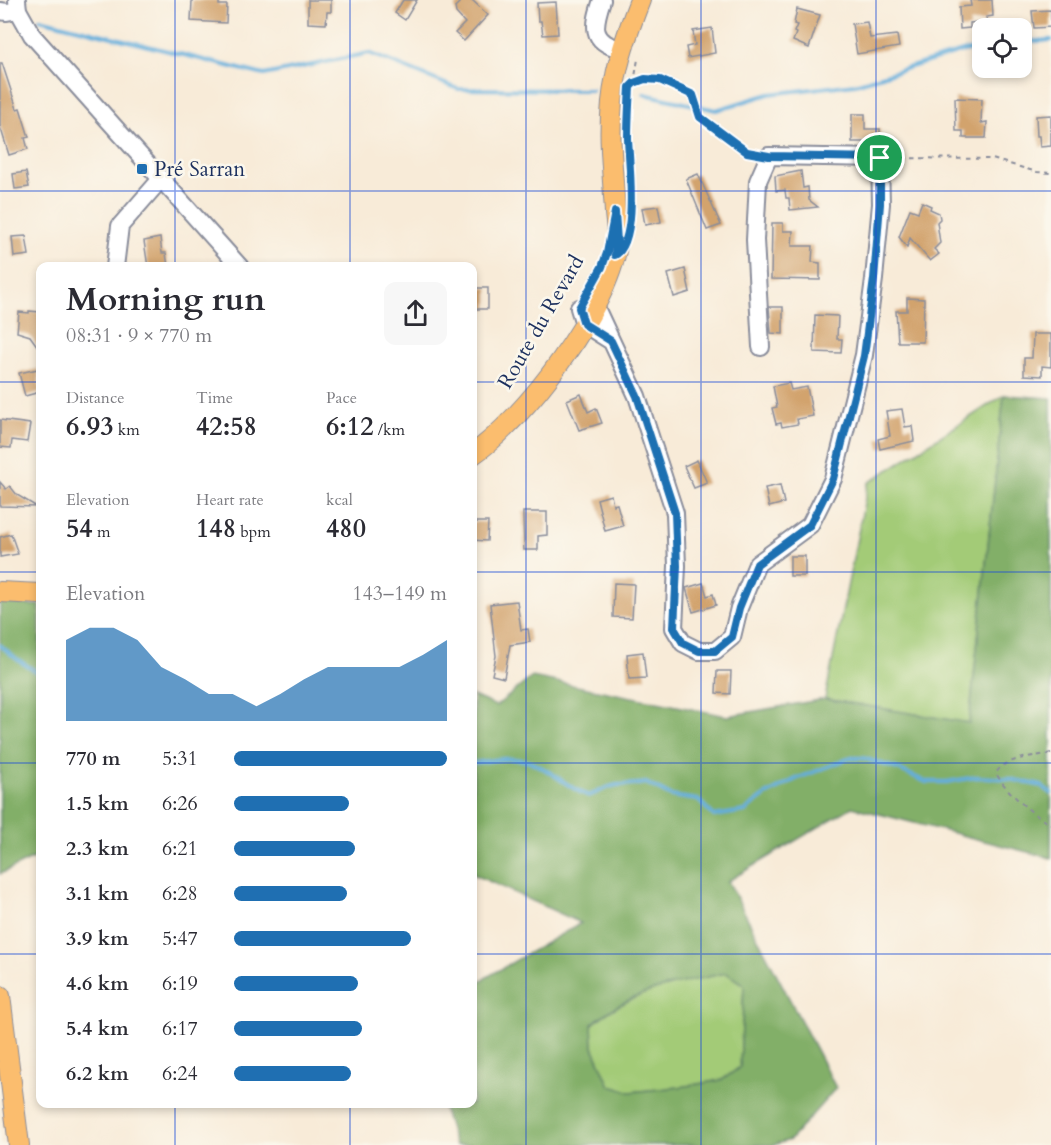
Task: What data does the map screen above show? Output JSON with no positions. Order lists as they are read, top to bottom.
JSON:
{
  "streets": {
    "main road": ["Route du Revard"]
  },
  "places": {
    "transit": ["Pré Sarran"]
  },
  "page": {
    "heading": ["Morning run", "08:31 · 9 × 770 m"],
    "stats": [
      ["Distance", "6.93 km"],
      ["Time", "42:58"],
      ["Pace", "6:12 /km"],
      ["Elevation", "54 m"],
      ["Heart rate", "148 bpm"],
      ["kcal", "480"]
    ],
    "chart": ["Elevation", "143–149 m"],
    "list": [
      {
        "name": "770 m",
        "note": "5:31"
      },
      {
        "name": "1.5 km",
        "note": "6:26"
      },
      {
        "name": "2.3 km",
        "note": "6:21"
      },
      {
        "name": "3.1 km",
        "note": "6:28"
      },
      {
        "name": "3.9 km",
        "note": "5:47"
      },
      {
        "name": "4.6 km",
        "note": "6:19"
      },
      {
        "name": "5.4 km",
        "note": "6:17"
      },
      {
        "name": "6.2 km",
        "note": "6:24"
      }
    ]
  }
}
